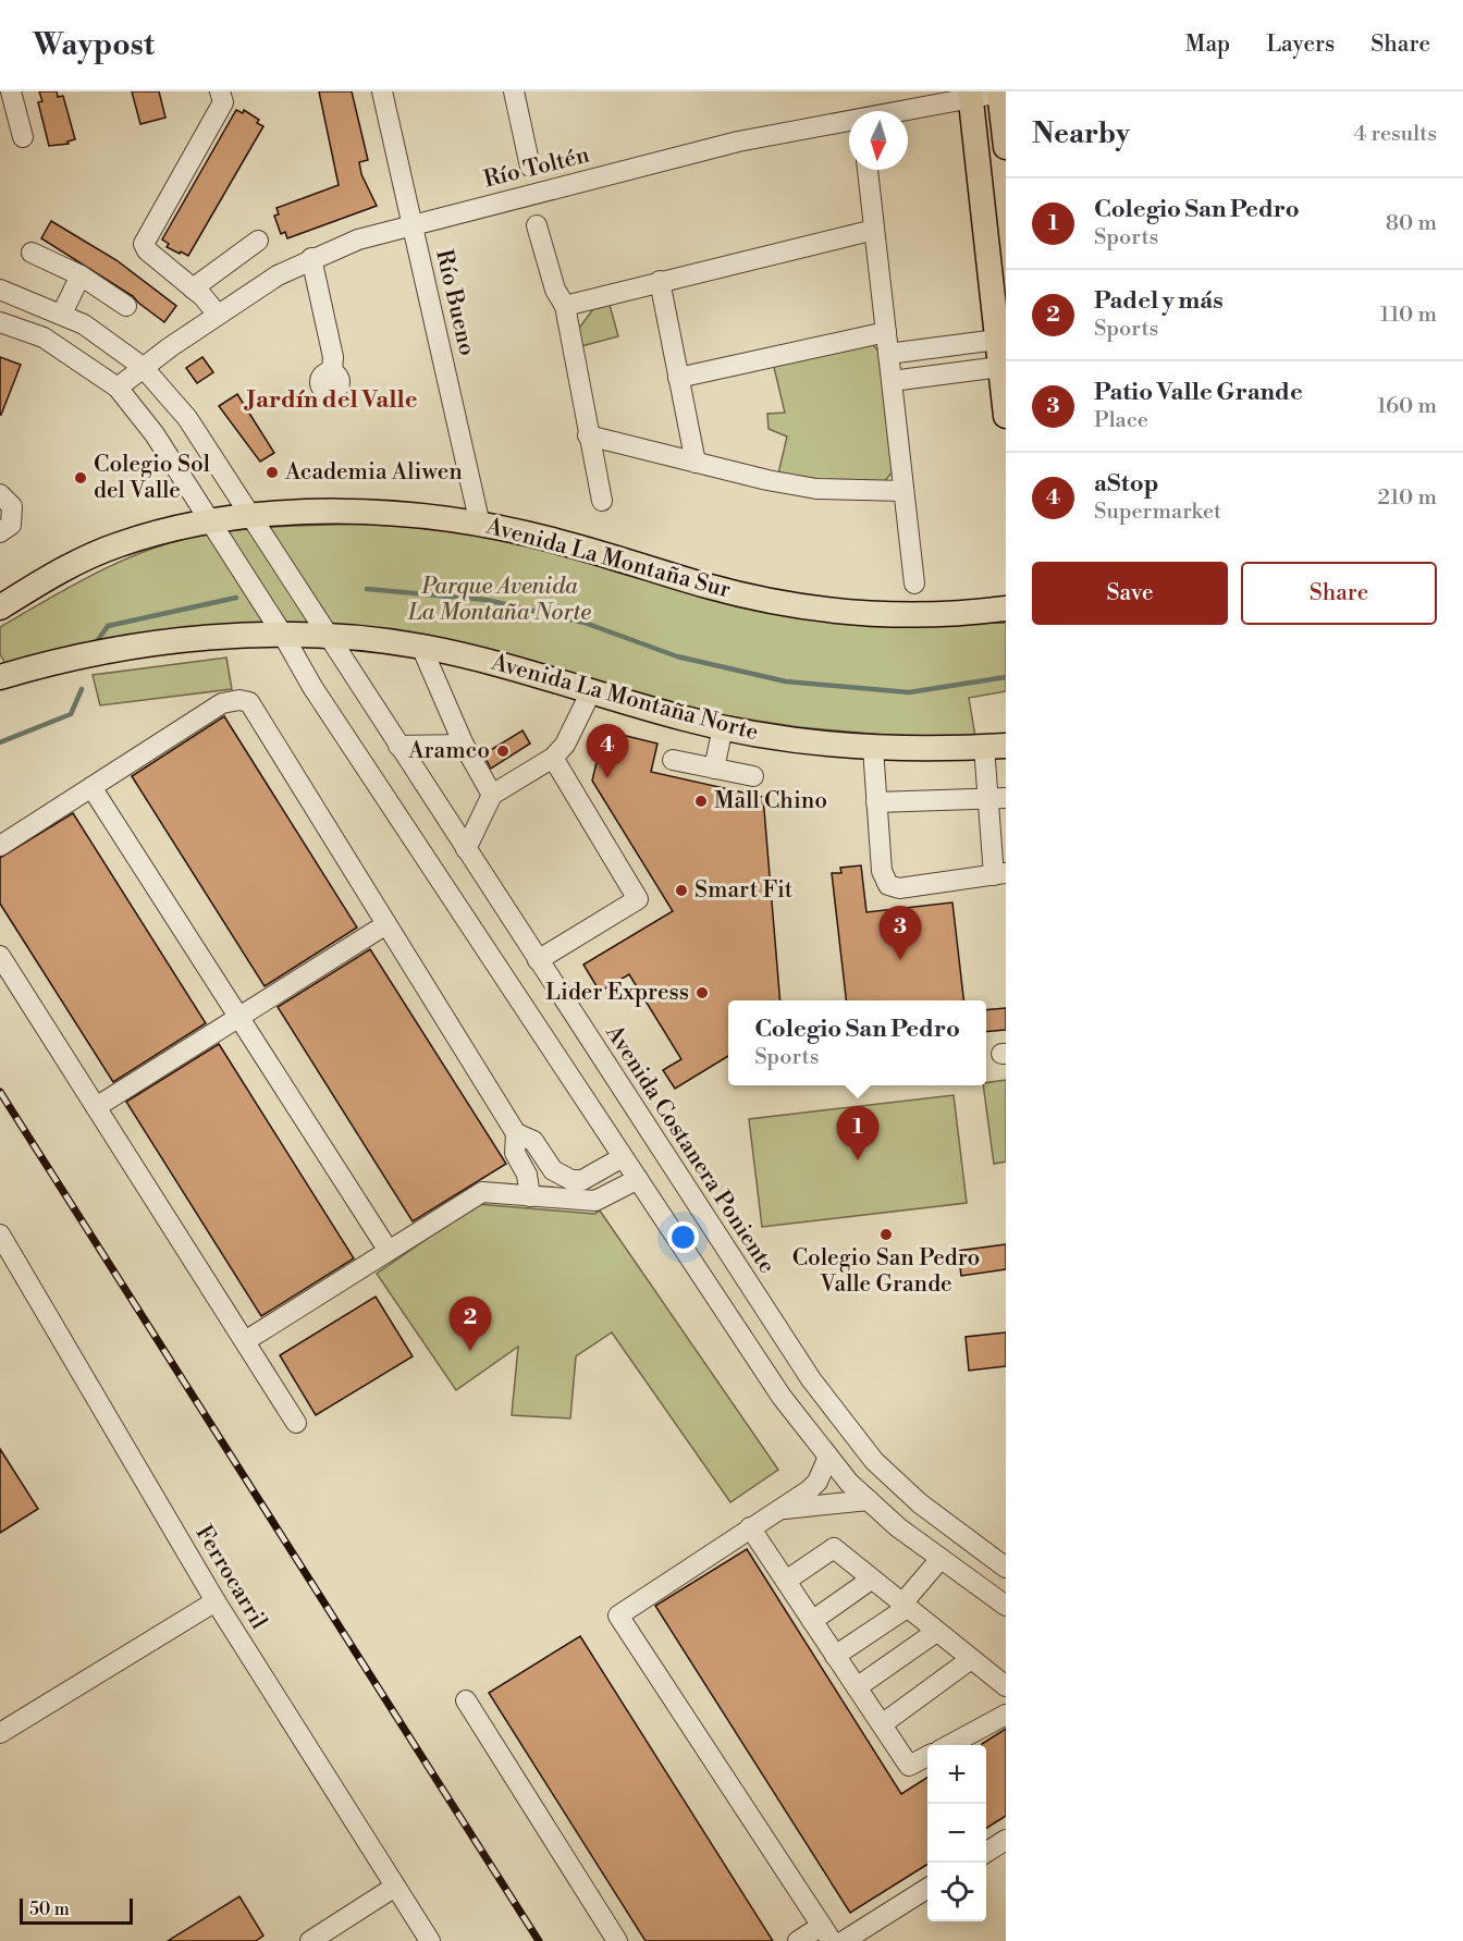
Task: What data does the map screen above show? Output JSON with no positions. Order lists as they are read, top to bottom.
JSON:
{
  "streets": {
    "main road": ["Avenida La Montaña Sur", "Avenida La Montaña Norte"],
    "street": [
      "Río Toltén",
      "Río Bueno",
      "Avenida Costanera Poniente",
      "Ferrocarril"
    ]
  },
  "crossings": [
    ["Río Toltén", "Río Bueno"],
    ["Río Toltén", "Avenida Costanera Poniente"],
    ["Río Bueno", "Avenida La Montaña Sur"],
    ["Avenida La Montaña Sur", "Avenida Costanera Poniente"],
    ["Avenida La Montaña Norte", "Avenida Costanera Poniente"]
  ],
  "districts": ["Jardín del Valle"],
  "parks": ["Parque Avenida La Montaña Norte"],
  "places": [
    "Academia Aliwen",
    "Colegio Sol del Valle",
    "Aramco",
    "Mall Chino",
    "Smart Fit",
    "Lider Express",
    "Colegio San Pedro Valle Grande"
  ],
  "scale_bar": "50 m",
  "north": "bottom",
  "page": {
    "header": "Waypost",
    "nav": ["Map", "Layers", "Share"],
    "heading": ["Nearby", "4 results"],
    "list": [
      {
        "mark": "1",
        "name": "Colegio San Pedro",
        "note": "Sports",
        "value": "80 m"
      },
      {
        "mark": "2",
        "name": "Padel y más",
        "note": "Sports",
        "value": "110 m"
      },
      {
        "mark": "3",
        "name": "Patio Valle Grande",
        "note": "Place",
        "value": "160 m"
      },
      {
        "mark": "4",
        "name": "aStop",
        "note": "Supermarket",
        "value": "210 m"
      }
    ],
    "buttons": ["Save", "Share"],
    "pins": [
      "4",
      "3",
      "1",
      "2"
    ],
    "popup": ["Colegio San Pedro", "Sports"],
    "map_buttons": ["+", "−"],
    "scale": "50 m"
  }
}
